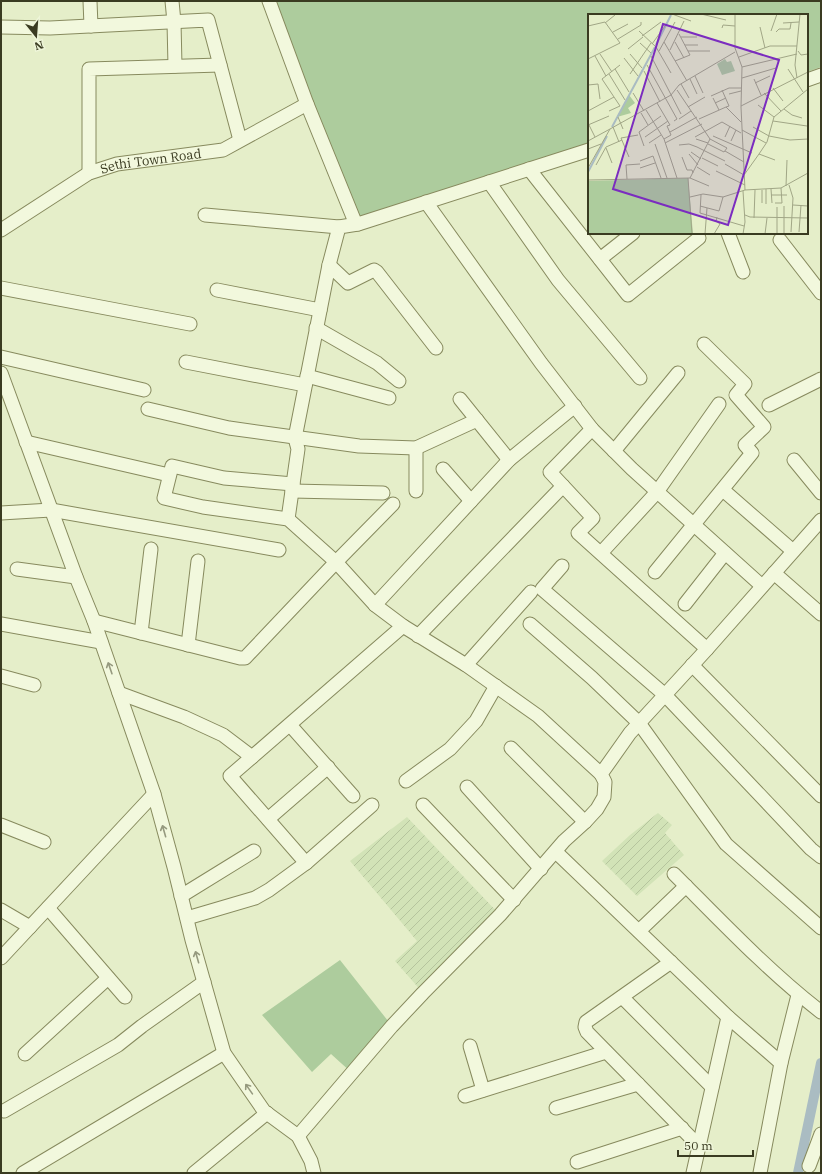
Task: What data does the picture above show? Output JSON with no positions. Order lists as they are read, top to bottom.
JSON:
{
  "streets": {
    "street": ["Sethi Town Road"]
  },
  "scale_bar": "50 m",
  "north": "bottom"
}
